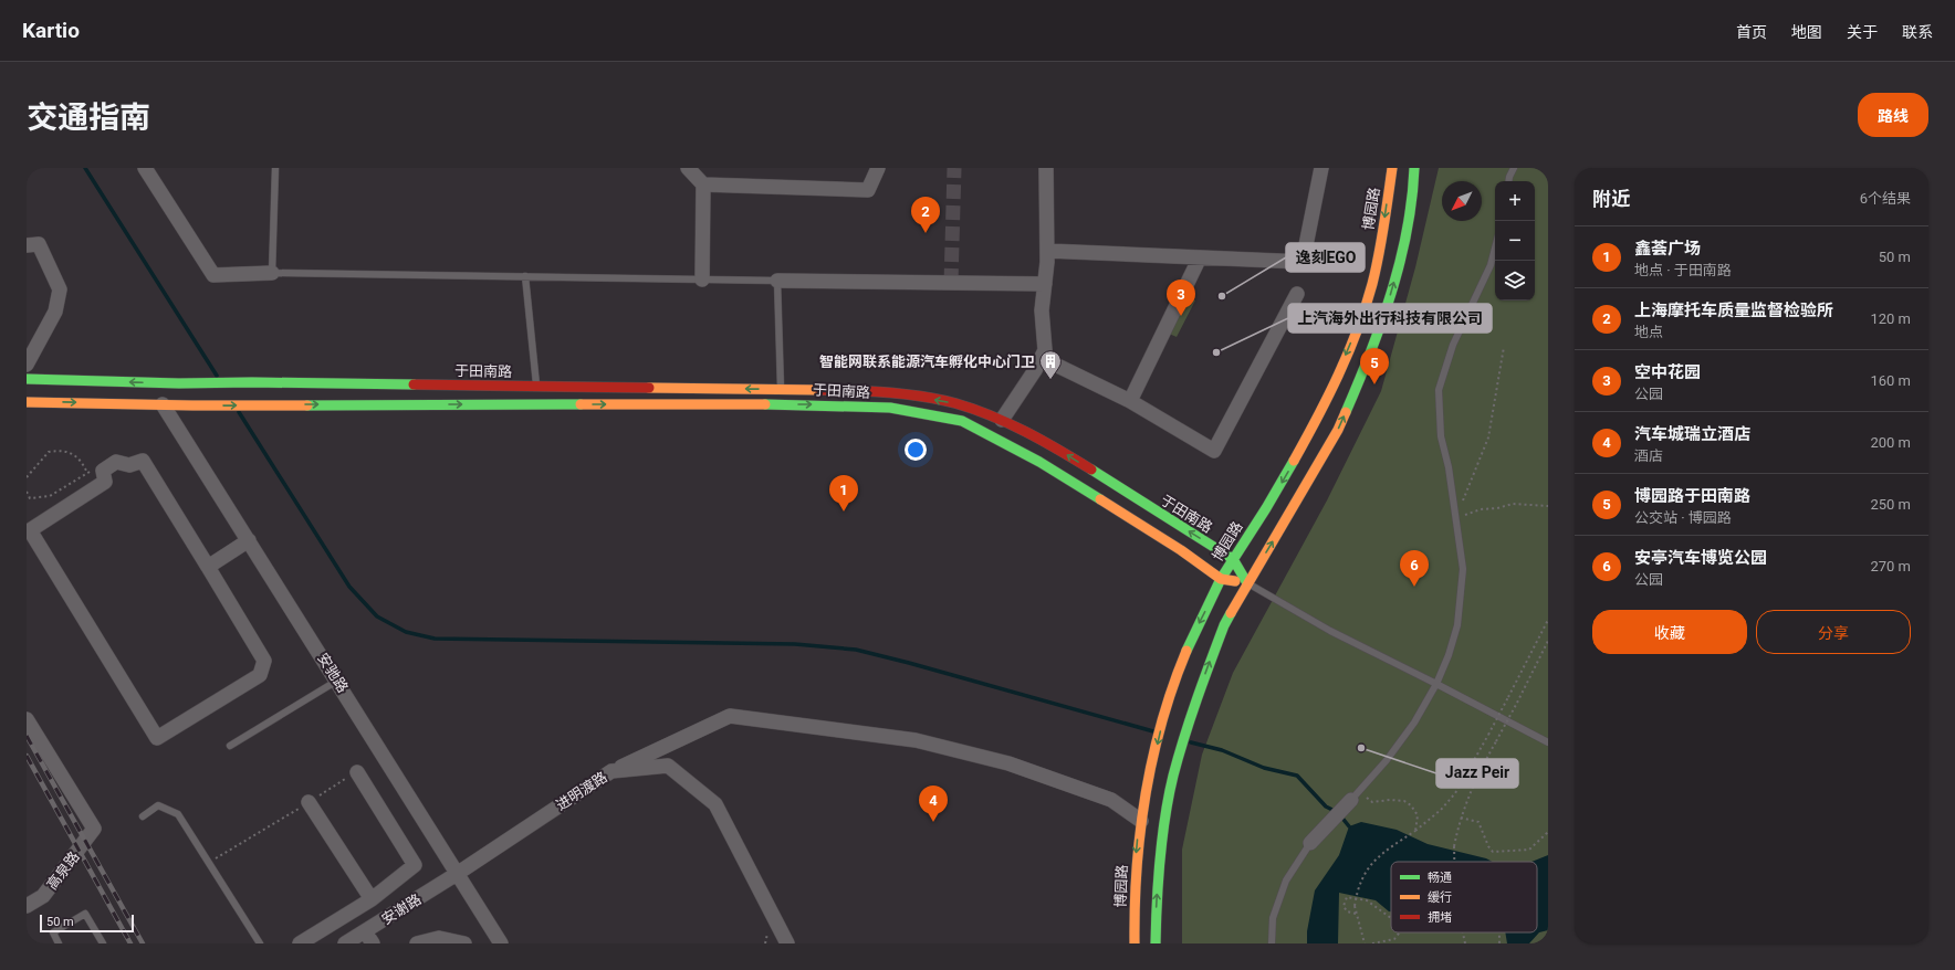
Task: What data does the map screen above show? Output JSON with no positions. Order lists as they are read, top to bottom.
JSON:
{
  "streets": {
    "street": [
      "博园路",
      "于田南路",
      "安驰路",
      "进明渡路",
      "高泉路",
      "安谢路"
    ]
  },
  "crossings": [
    ["博园路", "于田南路"],
    ["于田南路", "安驰路"],
    ["安驰路", "进明渡路"],
    ["安驰路", "安谢路"],
    ["进明渡路", "安谢路"]
  ],
  "places": {
    "other": ["逸刻EGO", "上汽海外出行科技有限公司", "Jazz Peir"],
    "building": ["智能网联系能源汽车孵化中心门卫"]
  },
  "legend": ["畅通", "缓行", "拥堵"],
  "scale_bar": "50 m",
  "north": "bottom left",
  "page": {
    "header": "Kartio",
    "nav": [
      "首页",
      "地图",
      "关于",
      "联系"
    ],
    "title": "交通指南",
    "buttons": [
      "路线",
      ["收藏", "分享"]
    ],
    "heading": ["附近", "6个结果"],
    "map_buttons": ["+", "−"],
    "pins": [
      "2",
      "3",
      "5",
      "1",
      "6",
      "4"
    ],
    "list": [
      {
        "mark": "1",
        "name": "鑫荟广场",
        "note": "地点 · 于田南路",
        "value": "50 m"
      },
      {
        "mark": "2",
        "name": "上海摩托车质量监督检验所",
        "note": "地点",
        "value": "120 m"
      },
      {
        "mark": "3",
        "name": "空中花园",
        "note": "公园",
        "value": "160 m"
      },
      {
        "mark": "4",
        "name": "汽车城瑞立酒店",
        "note": "酒店",
        "value": "200 m"
      },
      {
        "mark": "5",
        "name": "博园路于田南路",
        "note": "公交站 · 博园路",
        "value": "250 m"
      },
      {
        "mark": "6",
        "name": "安亭汽车博览公园",
        "note": "公园",
        "value": "270 m"
      }
    ],
    "scale": "50 m"
  }
}
